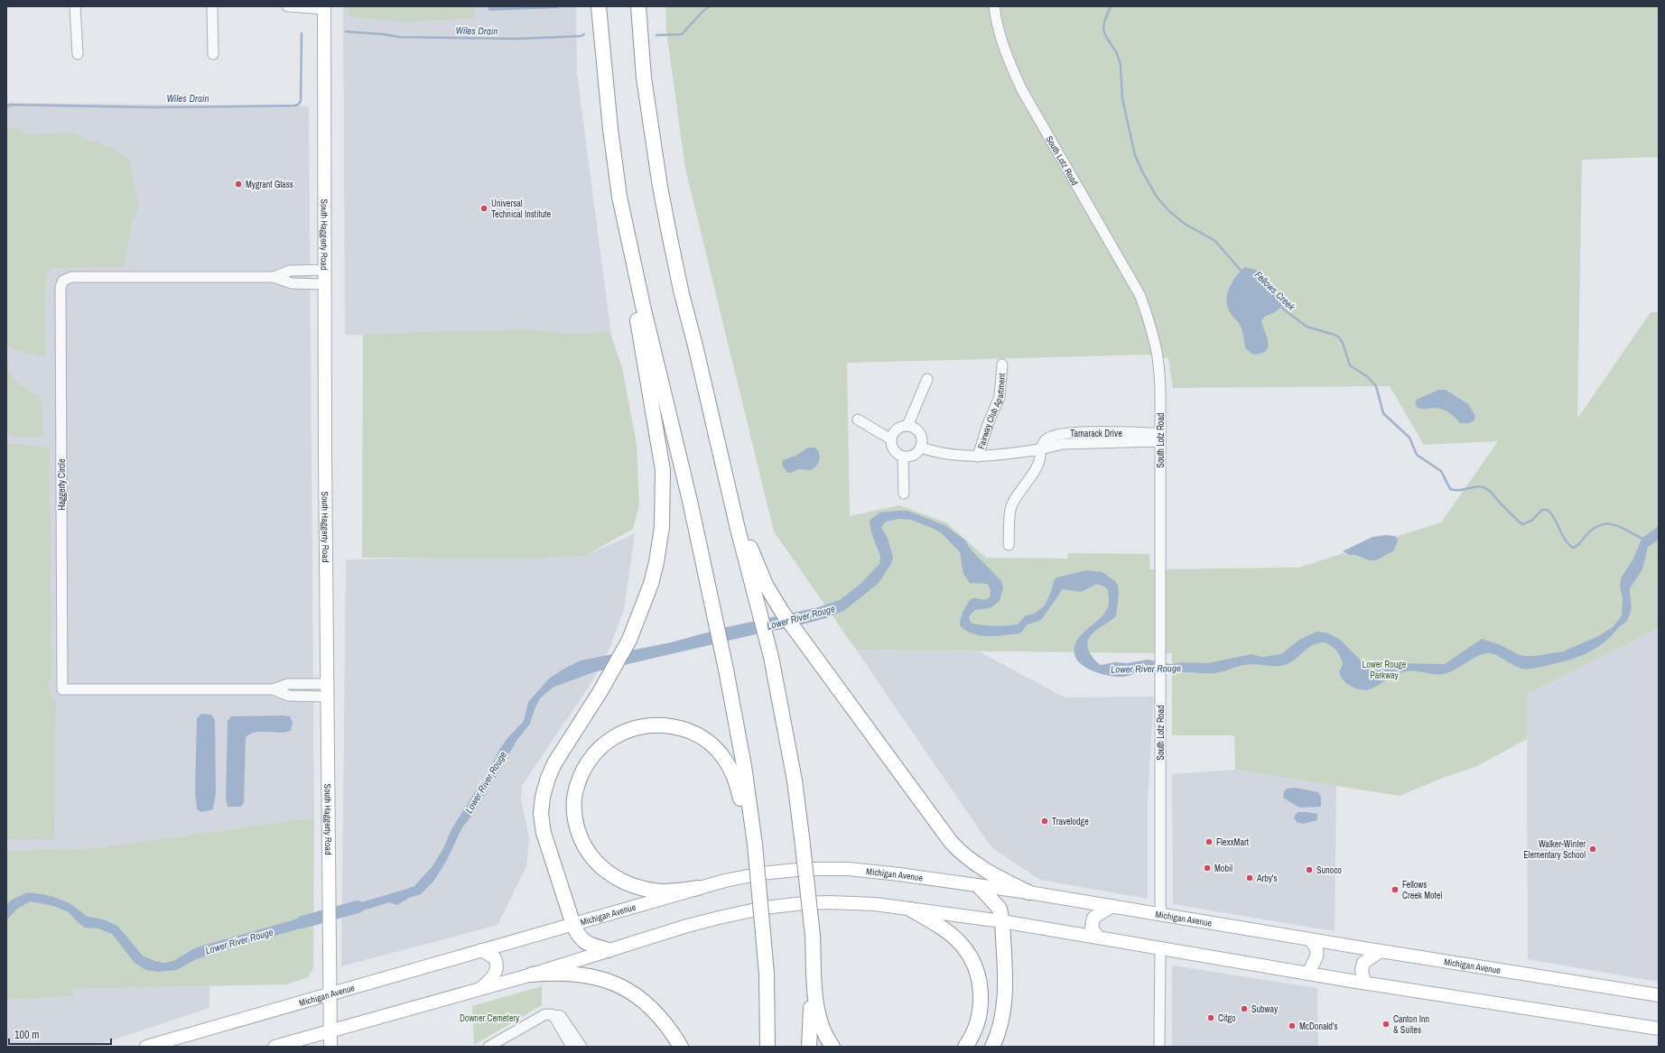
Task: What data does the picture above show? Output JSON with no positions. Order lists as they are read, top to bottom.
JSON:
{
  "streets": {
    "main road": ["South Haggerty Road", "Michigan Avenue"],
    "street": [
      "South Lotz Road",
      "Fairway Club Apartment",
      "Tamarack Drive",
      "Haggerty Circle"
    ]
  },
  "crossings": [
    ["South Lotz Road", "Tamarack Drive"],
    ["South Lotz Road", "Michigan Avenue"],
    ["South Haggerty Road", "Haggerty Circle"],
    ["South Haggerty Road", "Michigan Avenue"]
  ],
  "water": ["Wiles Drain", "Fellows Creek", "Lower River Rouge"],
  "parks": ["Lower Rouge Parkway", "Downer Cemetery"],
  "places": [
    "Mygrant Glass",
    "Universal Technical Institute",
    "Travelodge",
    "FlexxMart",
    "Walker-Winter Elementary School",
    "Mobil",
    "Sunoco",
    "Arby's",
    "Fellows Creek Motel",
    "Subway",
    "Citgo",
    "Canton Inn & Suites",
    "McDonald's"
  ],
  "scale_bar": "100 m"
}
